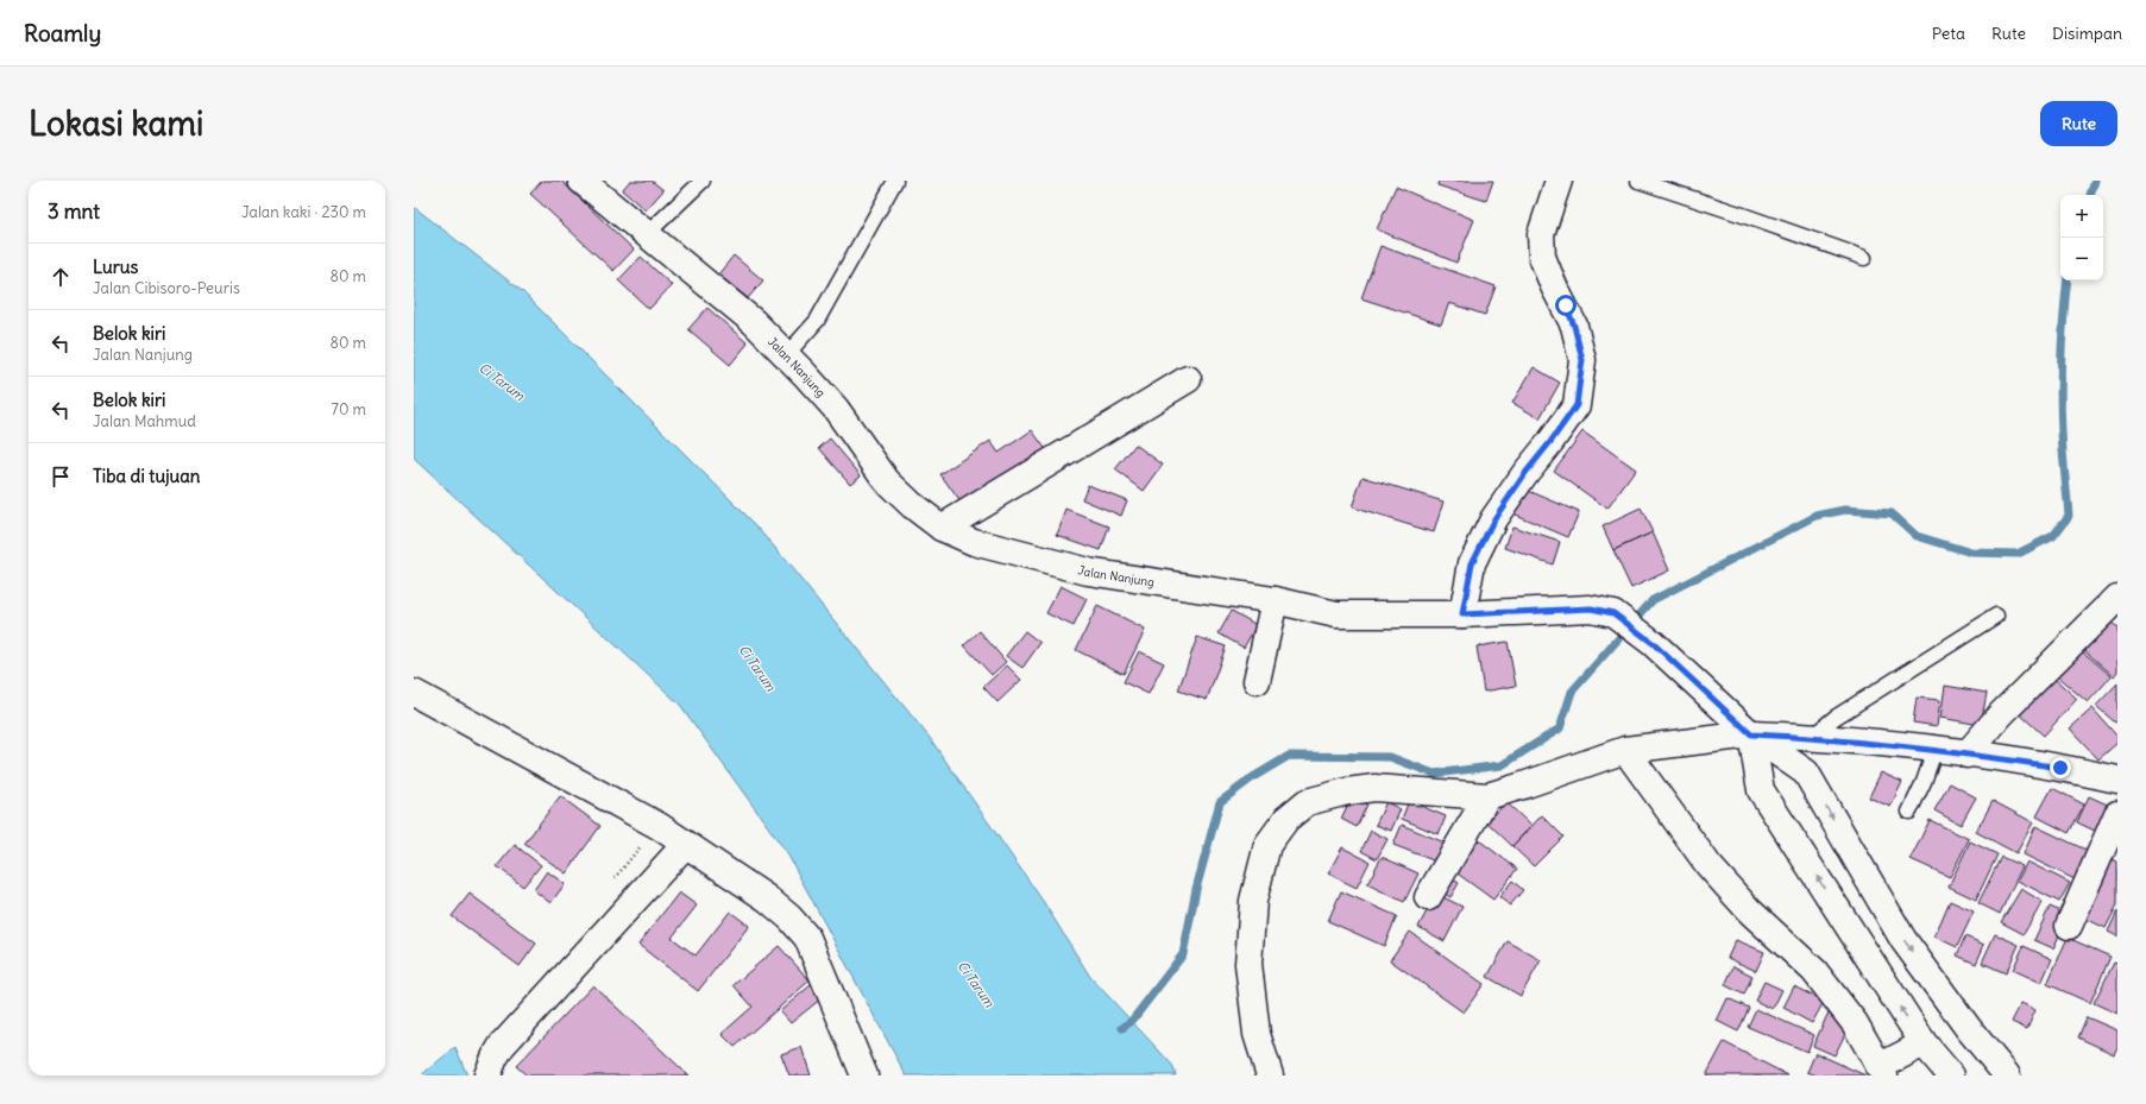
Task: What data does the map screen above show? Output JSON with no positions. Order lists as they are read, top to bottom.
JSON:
{
  "streets": {
    "street": ["Jalan Nanjung"]
  },
  "water": ["Ci Tarum"],
  "page": {
    "header": "Roamly",
    "nav": ["Peta", "Rute", "Disimpan"],
    "buttons": "Rute",
    "title": "Lokasi kami",
    "heading": ["3 mnt", "Jalan kaki · 230 m"],
    "map_buttons": ["+", "−"],
    "list": [
      ["Lurus", "Jalan Cibisoro-Peuris", "80 m"],
      ["Belok kiri", "Jalan Nanjung", "80 m"],
      ["Belok kiri", "Jalan Mahmud", "70 m"],
      "Tiba di tujuan"
    ]
  }
}
